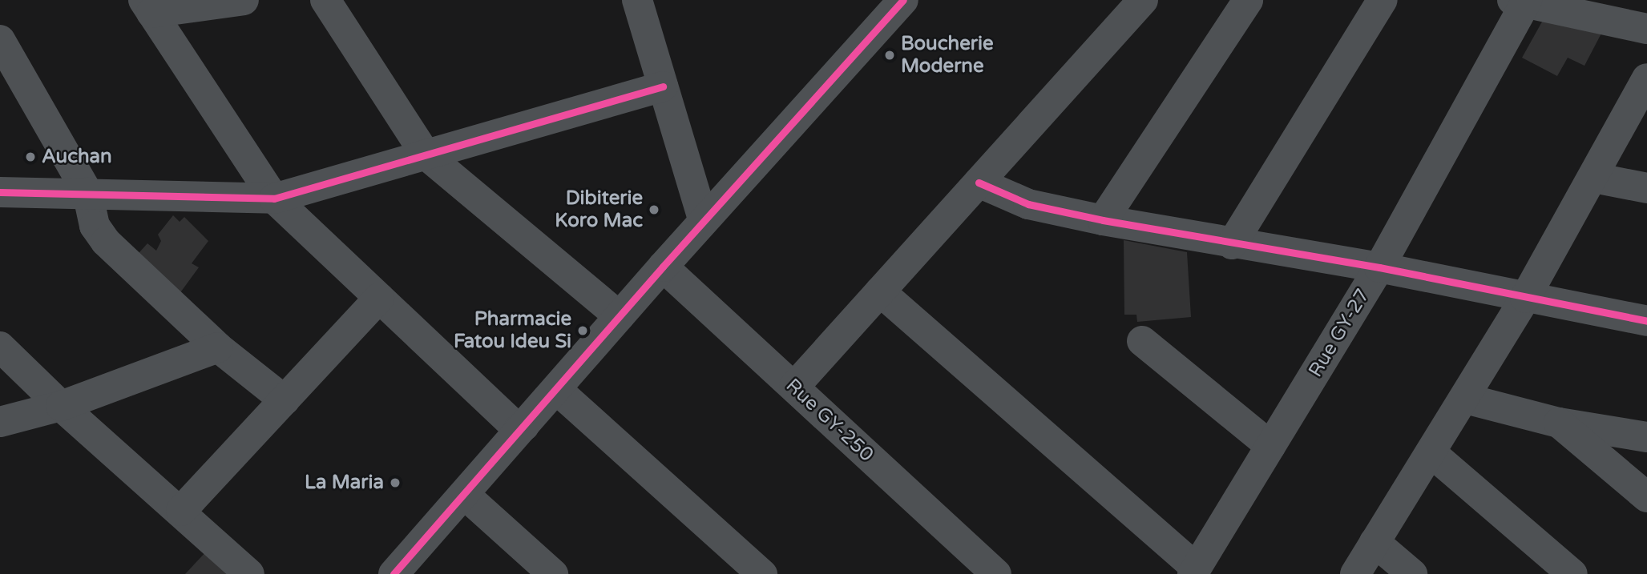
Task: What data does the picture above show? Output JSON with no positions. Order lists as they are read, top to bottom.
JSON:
{
  "streets": {
    "street": ["Rue GY-27", "Rue GY-250"]
  },
  "places": [
    "Boucherie Moderne",
    "Auchan",
    "Dibiterie Koro Mac",
    "Pharmacie Fatou Ideu Si",
    "La Maria"
  ]
}
